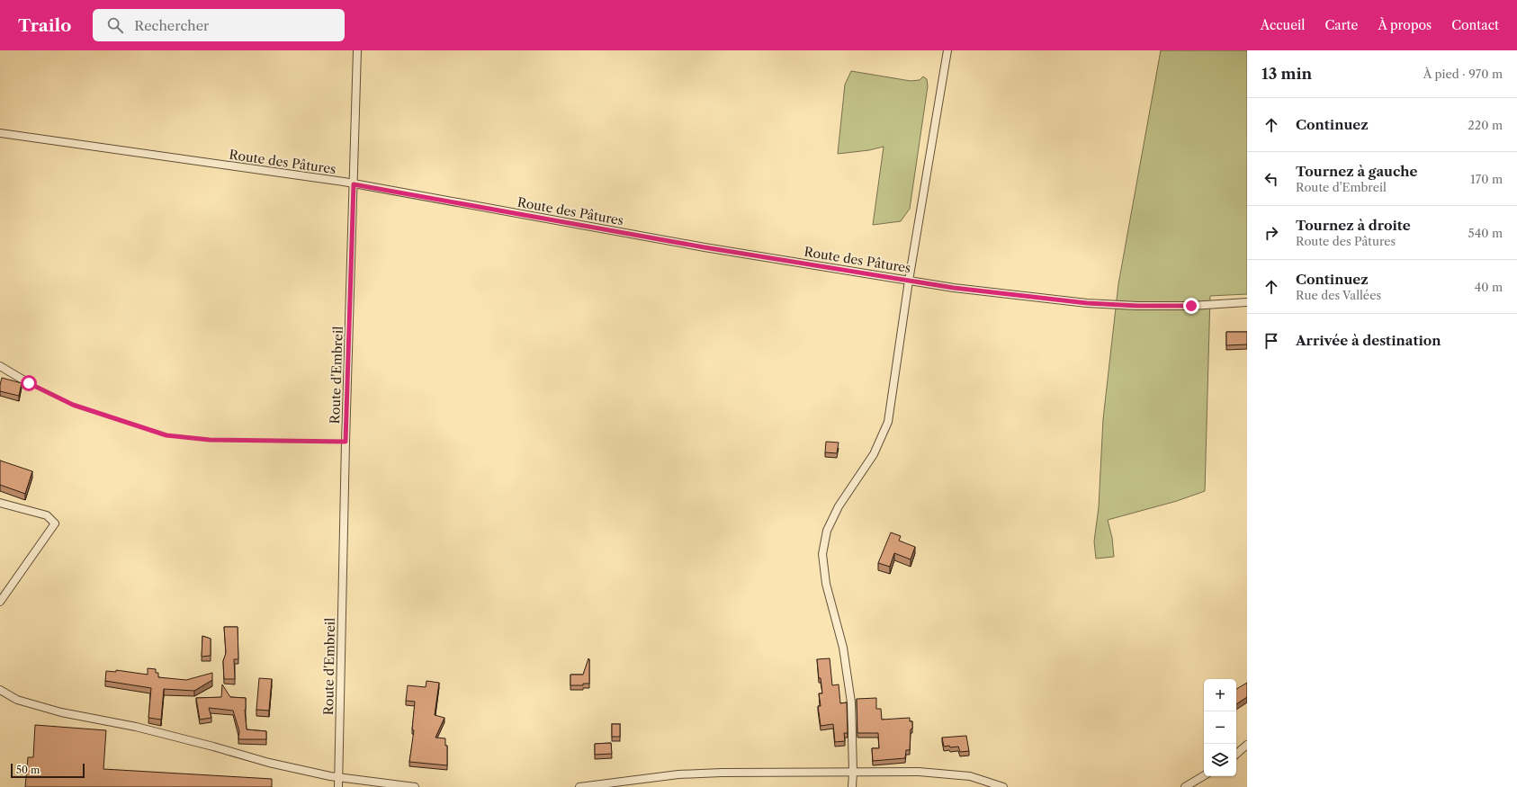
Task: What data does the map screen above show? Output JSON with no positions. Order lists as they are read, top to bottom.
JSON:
{
  "streets": {
    "street": ["Route des Pâtures", "Route d'Embreil"]
  },
  "crossings": [
    ["Route des Pâtures", "Route d'Embreil"]
  ],
  "scale_bar": "50 m",
  "page": {
    "header": "Trailo",
    "search": "Rechercher",
    "nav": [
      "Accueil",
      "Carte",
      "À propos",
      "Contact"
    ],
    "heading": ["13 min", "À pied · 970 m"],
    "list": [
      ["Continuez", "220 m"],
      ["Tournez à gauche", "Route d'Embreil", "170 m"],
      ["Tournez à droite", "Route des Pâtures", "540 m"],
      ["Continuez", "Rue des Vallées", "40 m"],
      "Arrivée à destination"
    ],
    "map_buttons": ["+", "−"],
    "scale": "50 m"
  }
}
